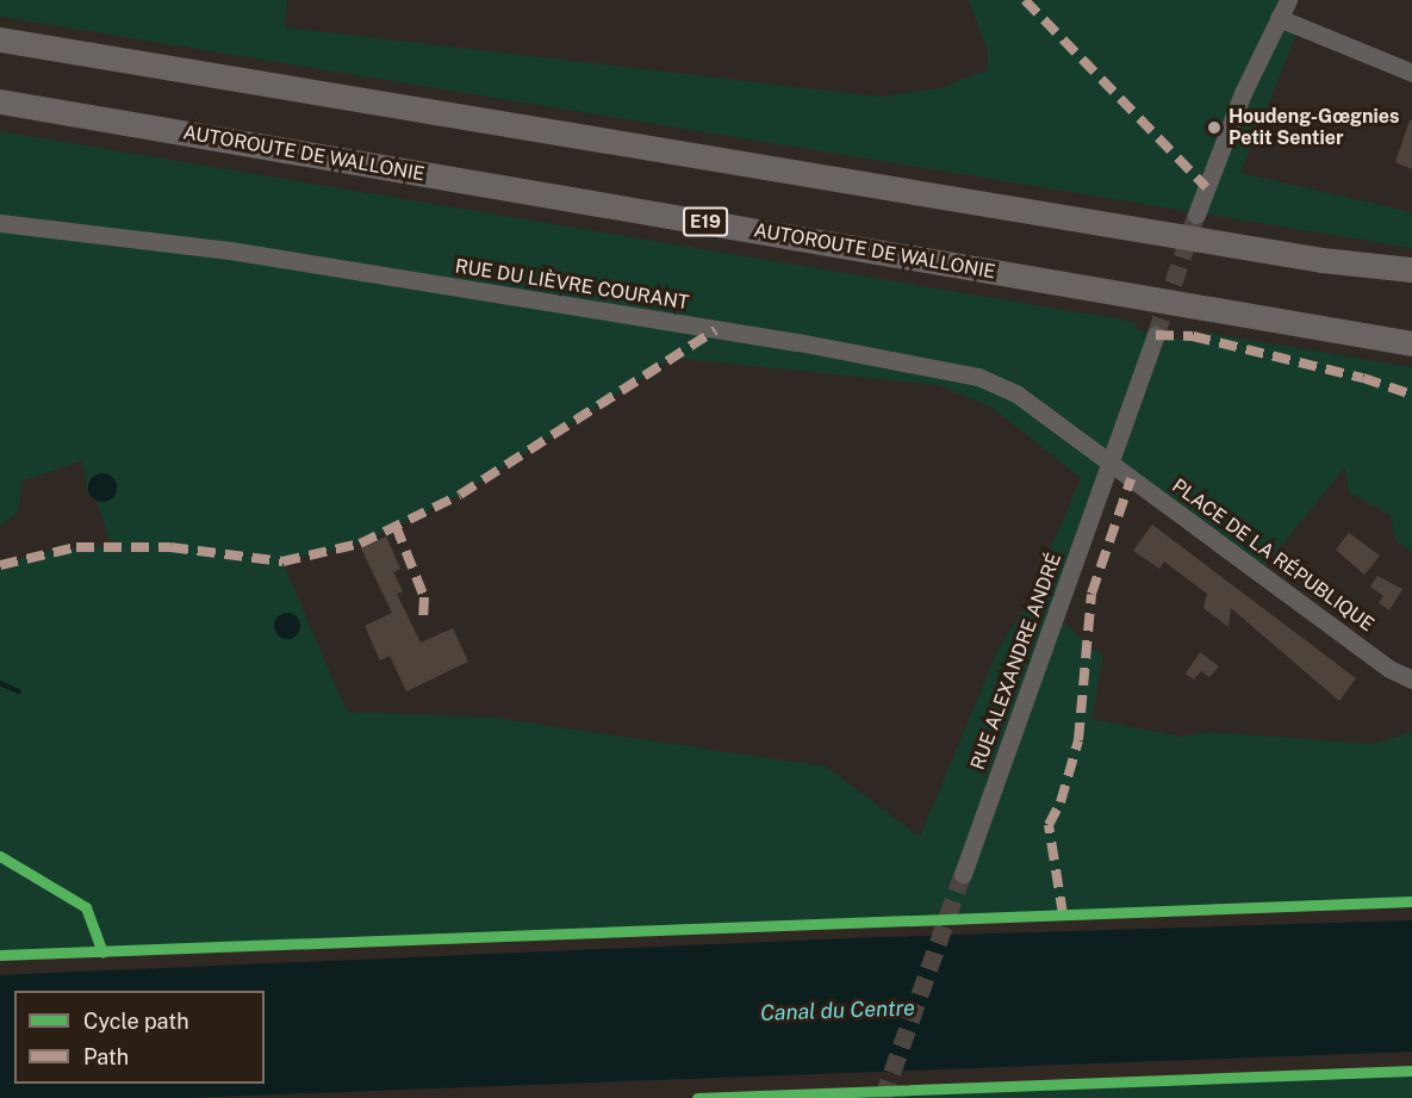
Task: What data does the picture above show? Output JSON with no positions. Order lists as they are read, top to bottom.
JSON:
{
  "streets": {
    "highway": ["AUTOROUTE DE WALLONIE", "E19"],
    "street": ["RUE DU LIÈVRE COURANT", "PLACE DE LA RÉPUBLIQUE", "RUE ALEXANDRE ANDRÉ"]
  },
  "crossings": [
    ["RUE DU LIÈVRE COURANT", "PLACE DE LA RÉPUBLIQUE"],
    ["RUE DU LIÈVRE COURANT", "RUE ALEXANDRE ANDRÉ"],
    ["PLACE DE LA RÉPUBLIQUE", "RUE ALEXANDRE ANDRÉ"]
  ],
  "water": ["Canal du Centre"],
  "places": ["Houdeng-Gœgnies Petit Sentier"],
  "legend": ["Cycle path", "Path"]
}
